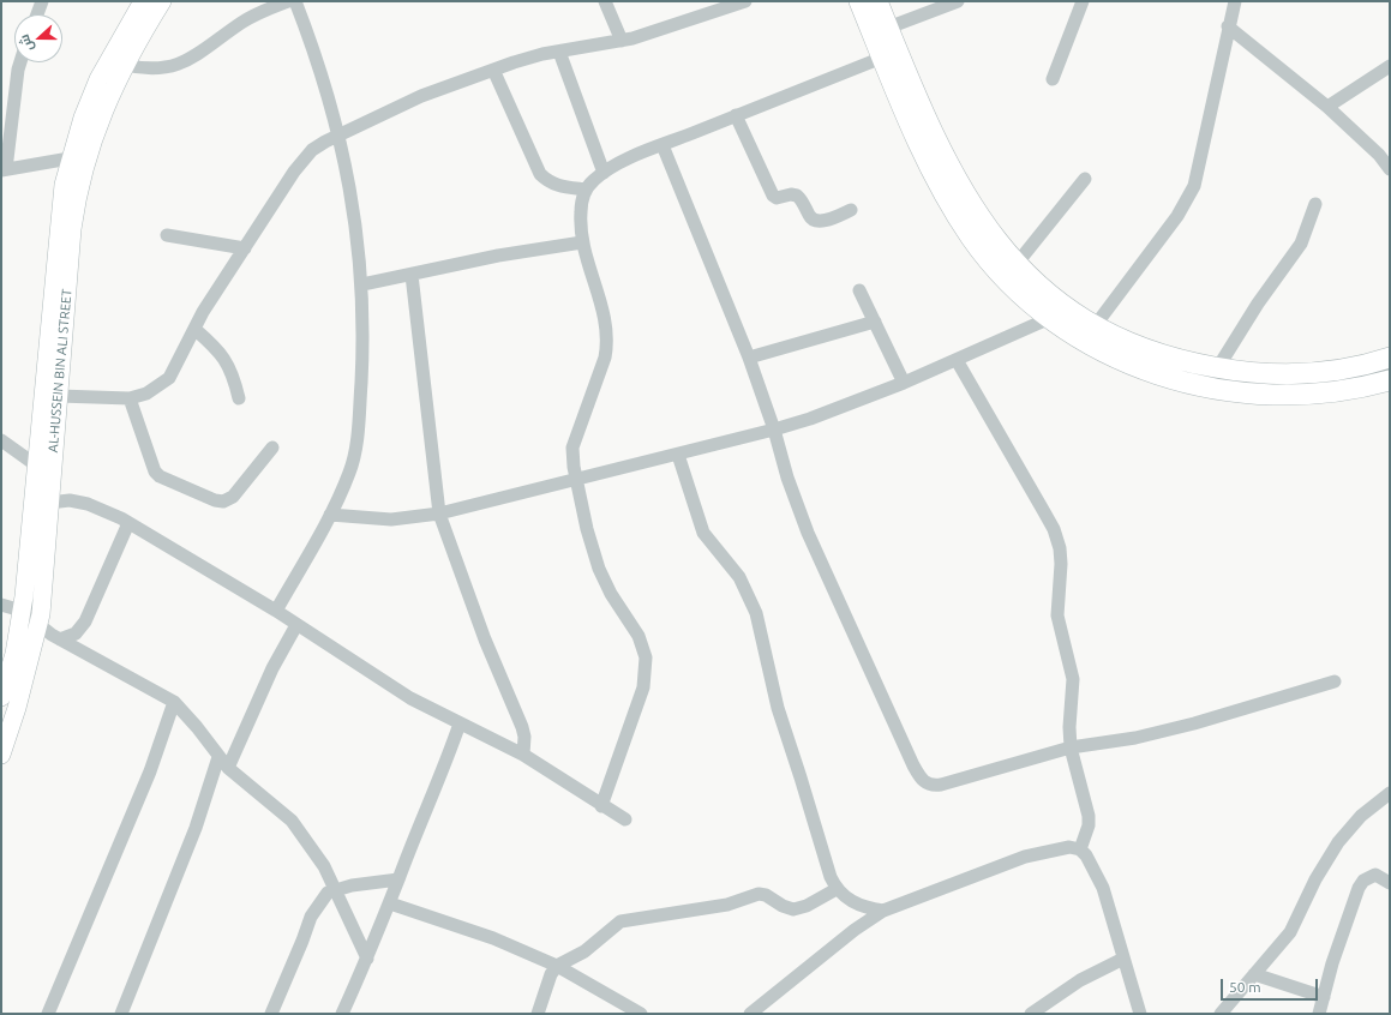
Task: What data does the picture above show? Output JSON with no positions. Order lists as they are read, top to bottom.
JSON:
{
  "streets": {
    "street": ["AL-HUSSEIN BIN ALI STREET"]
  },
  "scale_bar": "50 m",
  "north": "left"
}
